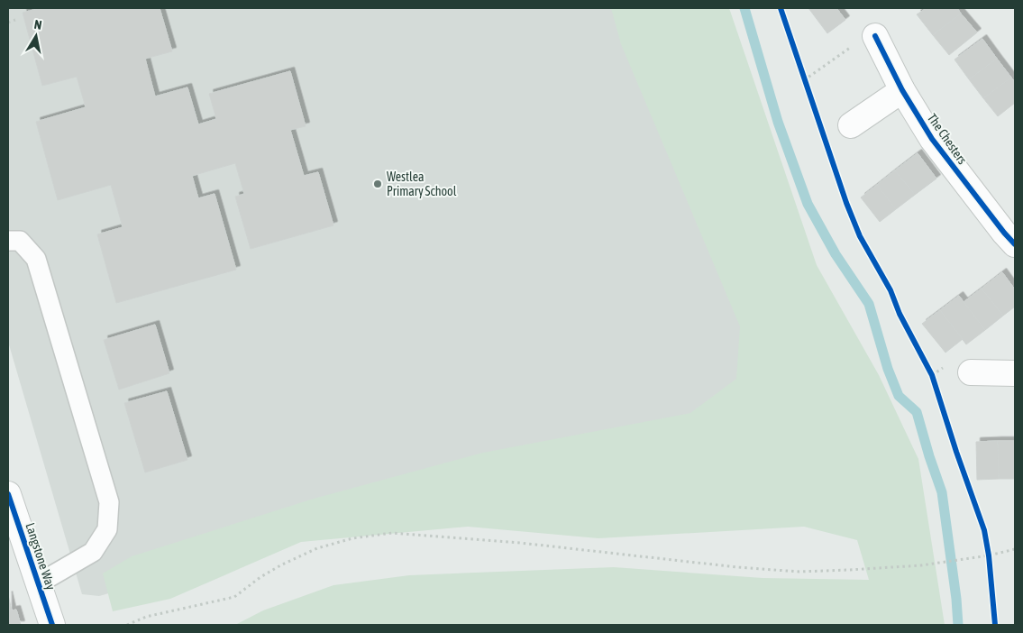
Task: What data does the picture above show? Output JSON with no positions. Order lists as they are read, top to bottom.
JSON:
{
  "streets": {
    "street": ["The Chesters", "Langstone Way"]
  },
  "places": ["Westlea Primary School"],
  "north": "top"
}
